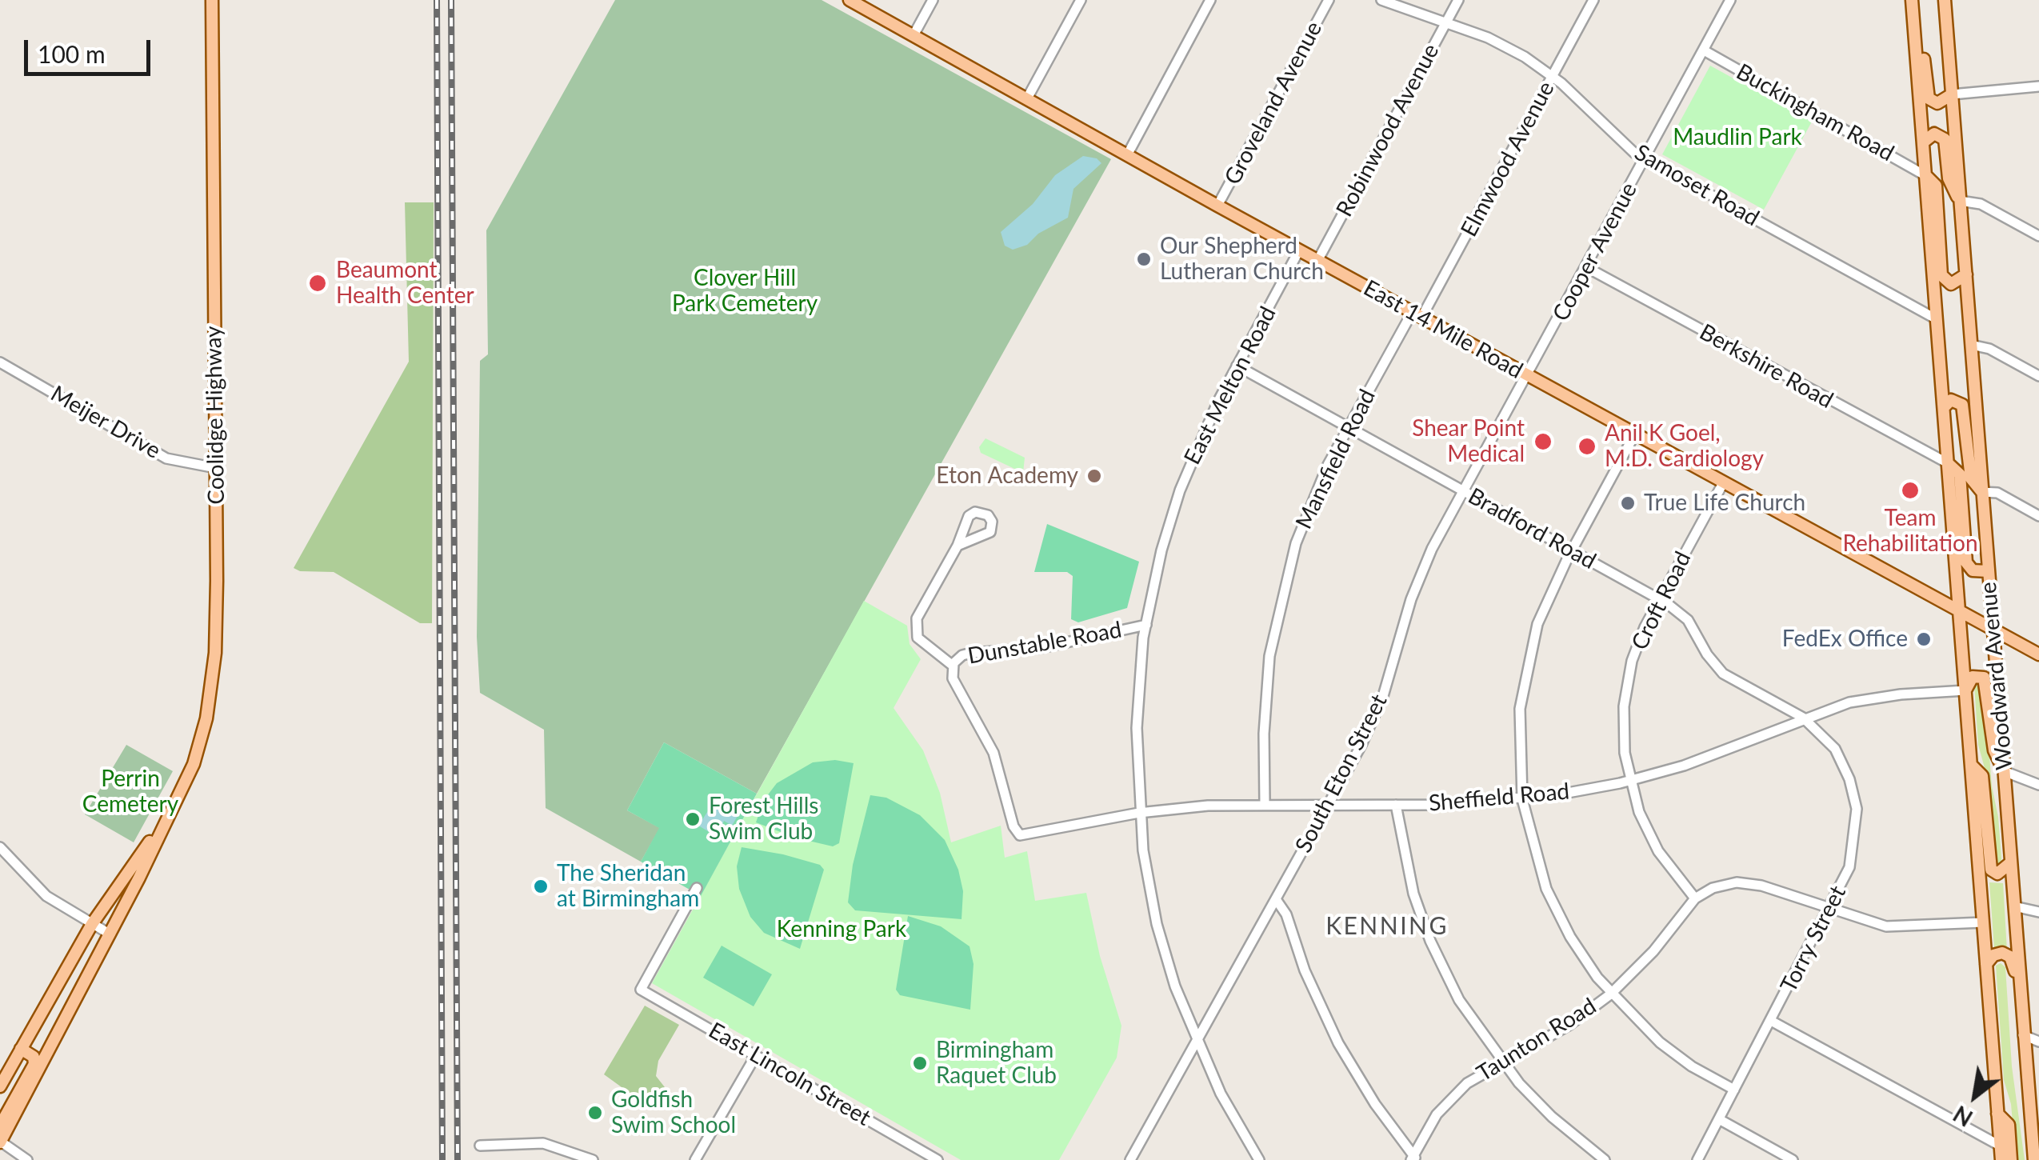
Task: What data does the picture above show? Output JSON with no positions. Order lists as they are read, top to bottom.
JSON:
{
  "streets": {
    "main road": ["East 14 Mile Road", "Coolidge Highway", "Woodward Avenue"],
    "street": [
      "Groveland Avenue",
      "Buckingham Road",
      "Robinwood Avenue",
      "Elmwood Avenue",
      "Samoset Road",
      "Cooper Avenue",
      "Berkshire Road",
      "East Melton Road",
      "Meijer Drive",
      "Mansfield Road",
      "Bradford Road",
      "Croft Road",
      "Dunstable Road",
      "South Eton Street",
      "Sheffield Road",
      "Torry Street",
      "Taunton Road",
      "East Lincoln Street"
    ]
  },
  "crossings": [
    ["Groveland Avenue", "East 14 Mile Road"],
    ["Buckingham Road", "Cooper Avenue"],
    ["Buckingham Road", "Woodward Avenue"],
    ["Robinwood Avenue", "Samoset Road"],
    ["Robinwood Avenue", "East 14 Mile Road"],
    ["Elmwood Avenue", "Samoset Road"],
    ["Elmwood Avenue", "East 14 Mile Road"],
    ["Elmwood Avenue", "Mansfield Road"],
    ["Samoset Road", "Cooper Avenue"],
    ["Samoset Road", "Woodward Avenue"],
    ["Cooper Avenue", "East 14 Mile Road"],
    ["Cooper Avenue", "Berkshire Road"],
    ["Cooper Avenue", "South Eton Street"],
    ["East 14 Mile Road", "East Melton Road"],
    ["East 14 Mile Road", "Mansfield Road"],
    ["East 14 Mile Road", "Croft Road"],
    ["East 14 Mile Road", "Woodward Avenue"],
    ["East 14 Mile Road", "South Eton Street"],
    ["Berkshire Road", "Woodward Avenue"],
    ["East Melton Road", "Bradford Road"],
    ["East Melton Road", "Dunstable Road"],
    ["East Melton Road", "South Eton Street"],
    ["East Melton Road", "Sheffield Road"],
    ["Coolidge Highway", "Meijer Drive"],
    ["Mansfield Road", "Bradford Road"],
    ["Mansfield Road", "Sheffield Road"],
    ["Bradford Road", "Croft Road"],
    ["Bradford Road", "South Eton Street"],
    ["Bradford Road", "Sheffield Road"],
    ["Bradford Road", "Torry Street"],
    ["Croft Road", "Sheffield Road"],
    ["Croft Road", "Taunton Road"],
    ["Dunstable Road", "Sheffield Road"],
    ["Woodward Avenue", "Sheffield Road"],
    ["Woodward Avenue", "Taunton Road"],
    ["South Eton Street", "Sheffield Road"],
    ["Sheffield Road", "Torry Street"],
    ["Torry Street", "Taunton Road"]
  ],
  "districts": ["KENNING"],
  "parks": [
    "Maudlin Park",
    "Clover Hill Park Cemetery",
    "Perrin Cemetery",
    "Kenning Park"
  ],
  "places": [
    "Our Shepherd Lutheran Church",
    "Beaumont Health Center",
    "Shear Point Medical",
    "Anil K Goel, M.D. Cardiology",
    "Eton Academy",
    "Team Rehabilitation",
    "True Life Church",
    "FedEx Office",
    "Forest Hills Swim Club",
    "The Sheridan at Birmingham",
    "Birmingham Raquet Club",
    "Goldfish Swim School"
  ],
  "scale_bar": "100 m",
  "north": "bottom left"
}
